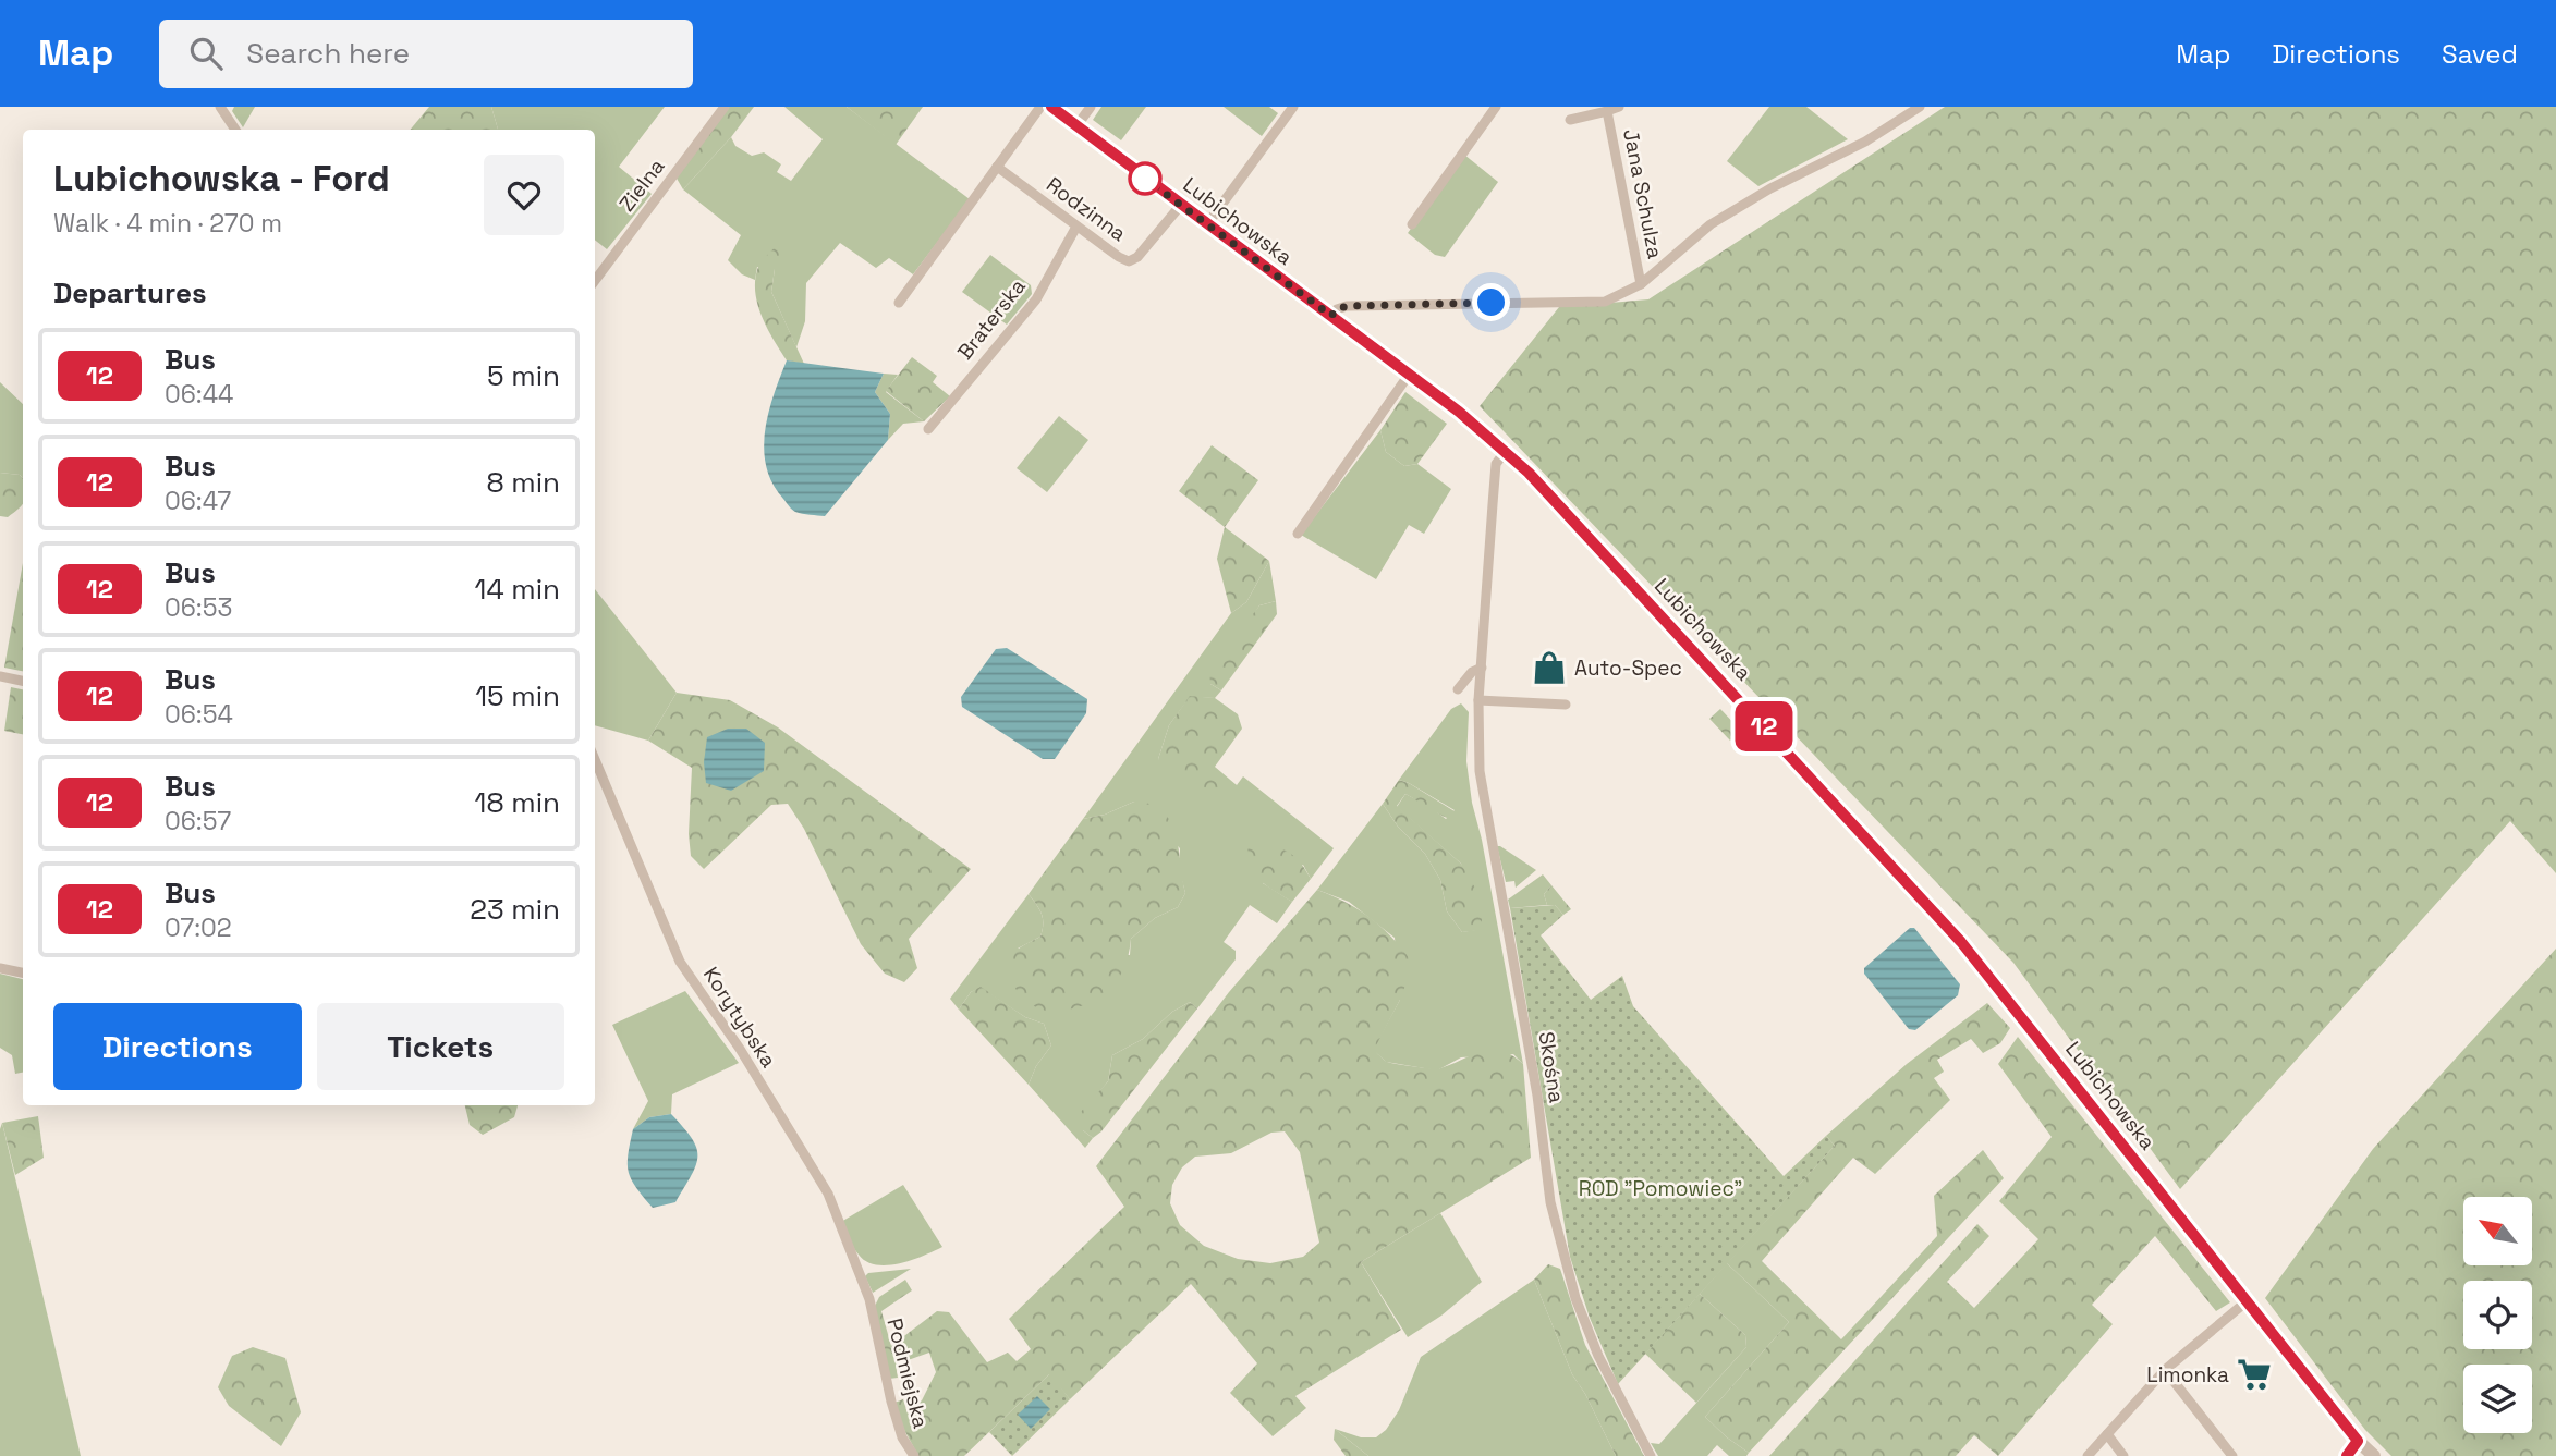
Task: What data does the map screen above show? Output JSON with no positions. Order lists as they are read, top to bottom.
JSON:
{
  "streets": {
    "street": [
      "Zielna",
      "Jana Schulza",
      "Rodzinna",
      "Lubichowska",
      "Braterska",
      "Korytybska",
      "Skośna",
      "Podmiejska"
    ]
  },
  "crossings": [
    ["Rodzinna", "Lubichowska"],
    ["Rodzinna", "Braterska"],
    ["Lubichowska", "Skośna"],
    ["Korytybska", "Podmiejska"]
  ],
  "parks": ["ROD \"Pomowiec\""],
  "places": {
    "shop": ["Auto-Spec"],
    "supermarket": ["Limonka"]
  },
  "lines": ["bus line 12"],
  "north": "top left",
  "page": {
    "header": "Map",
    "search": "Search here",
    "nav": ["Map", "Directions", "Saved"],
    "on_map": "12",
    "heading": [
      ["Lubichowska - Ford", "Walk · 4 min · 270 m"],
      "Departures"
    ],
    "list": [
      {
        "mark": "12",
        "name": "Bus",
        "note": "06:44",
        "value": "5 min"
      },
      {
        "mark": "12",
        "name": "Bus",
        "note": "06:47",
        "value": "8 min"
      },
      {
        "mark": "12",
        "name": "Bus",
        "note": "06:53",
        "value": "14 min"
      },
      {
        "mark": "12",
        "name": "Bus",
        "note": "06:54",
        "value": "15 min"
      },
      {
        "mark": "12",
        "name": "Bus",
        "note": "06:57",
        "value": "18 min"
      },
      {
        "mark": "12",
        "name": "Bus",
        "note": "07:02",
        "value": "23 min"
      }
    ],
    "buttons": ["Directions", "Tickets"]
  }
}
